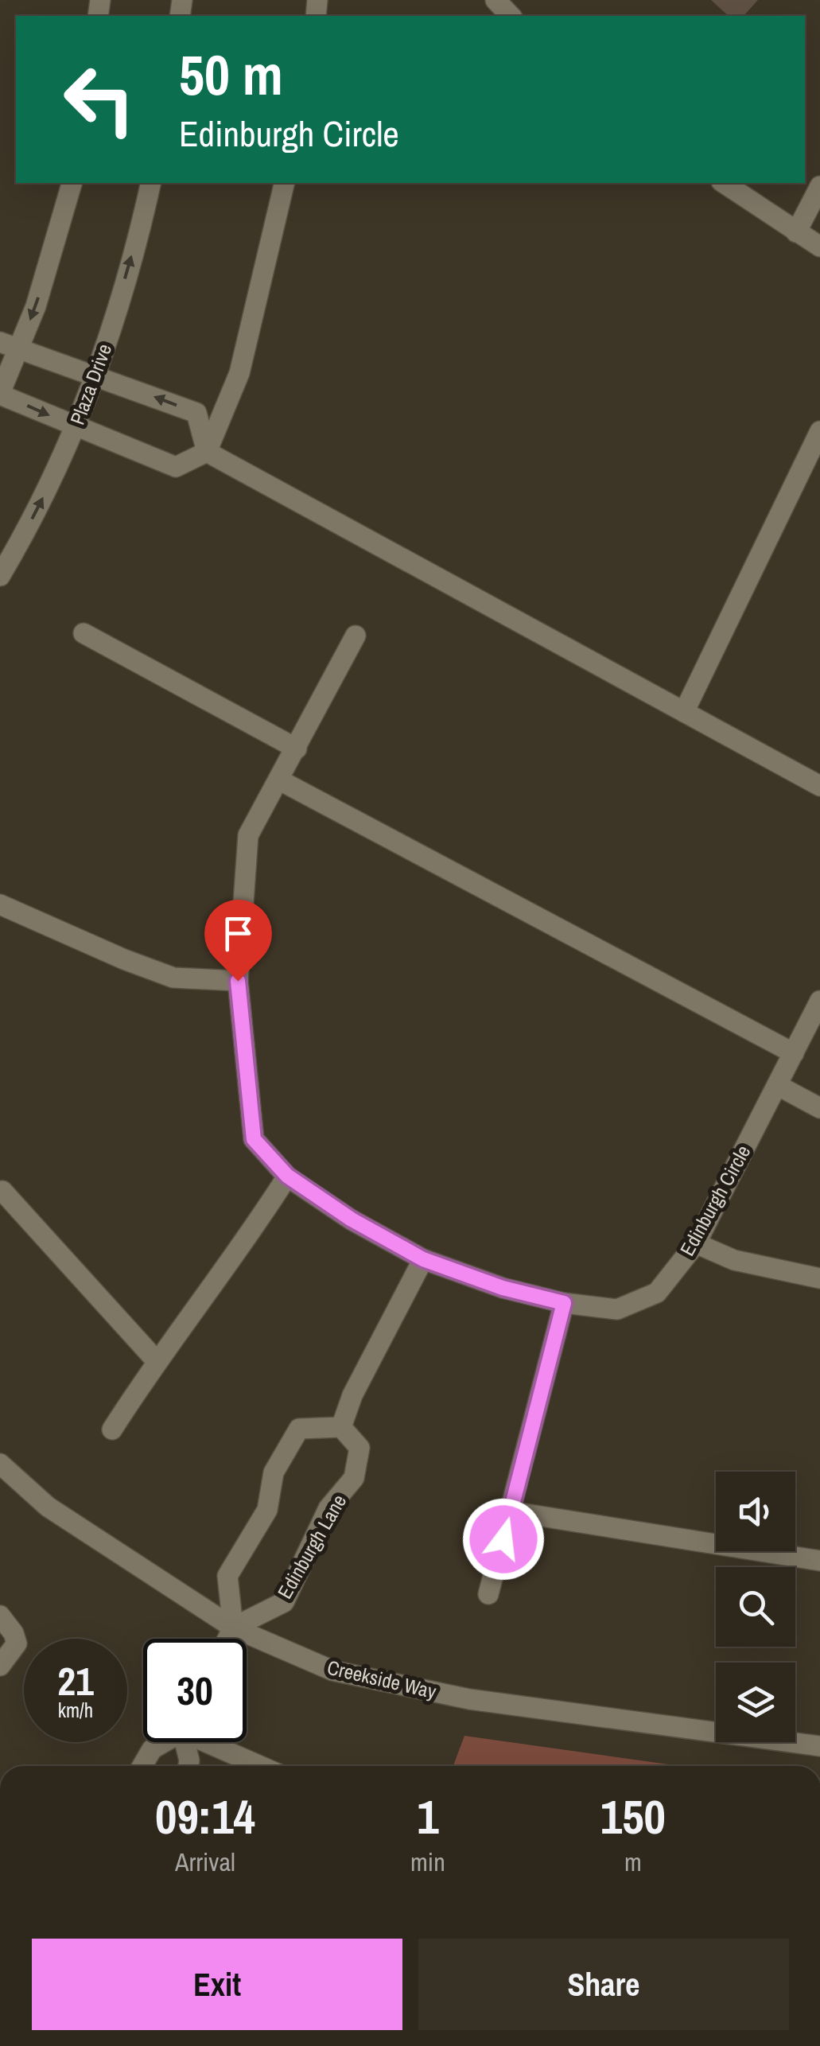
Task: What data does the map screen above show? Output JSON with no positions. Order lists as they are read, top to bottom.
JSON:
{
  "streets": {
    "street": [
      "Plaza Drive",
      "Edinburgh Circle",
      "Edinburgh Lane",
      "Creekside Way"
    ]
  },
  "crossings": [
    ["Edinburgh Lane", "Creekside Way"]
  ],
  "page": {
    "turn": ["50 m", "Edinburgh Circle"],
    "speed": "21 km/h",
    "limit": "30",
    "eta": [
      "09:14",
      "Arrival",
      "1",
      "min",
      "150",
      "m"
    ],
    "buttons": ["Exit", "Share"]
  }
}
